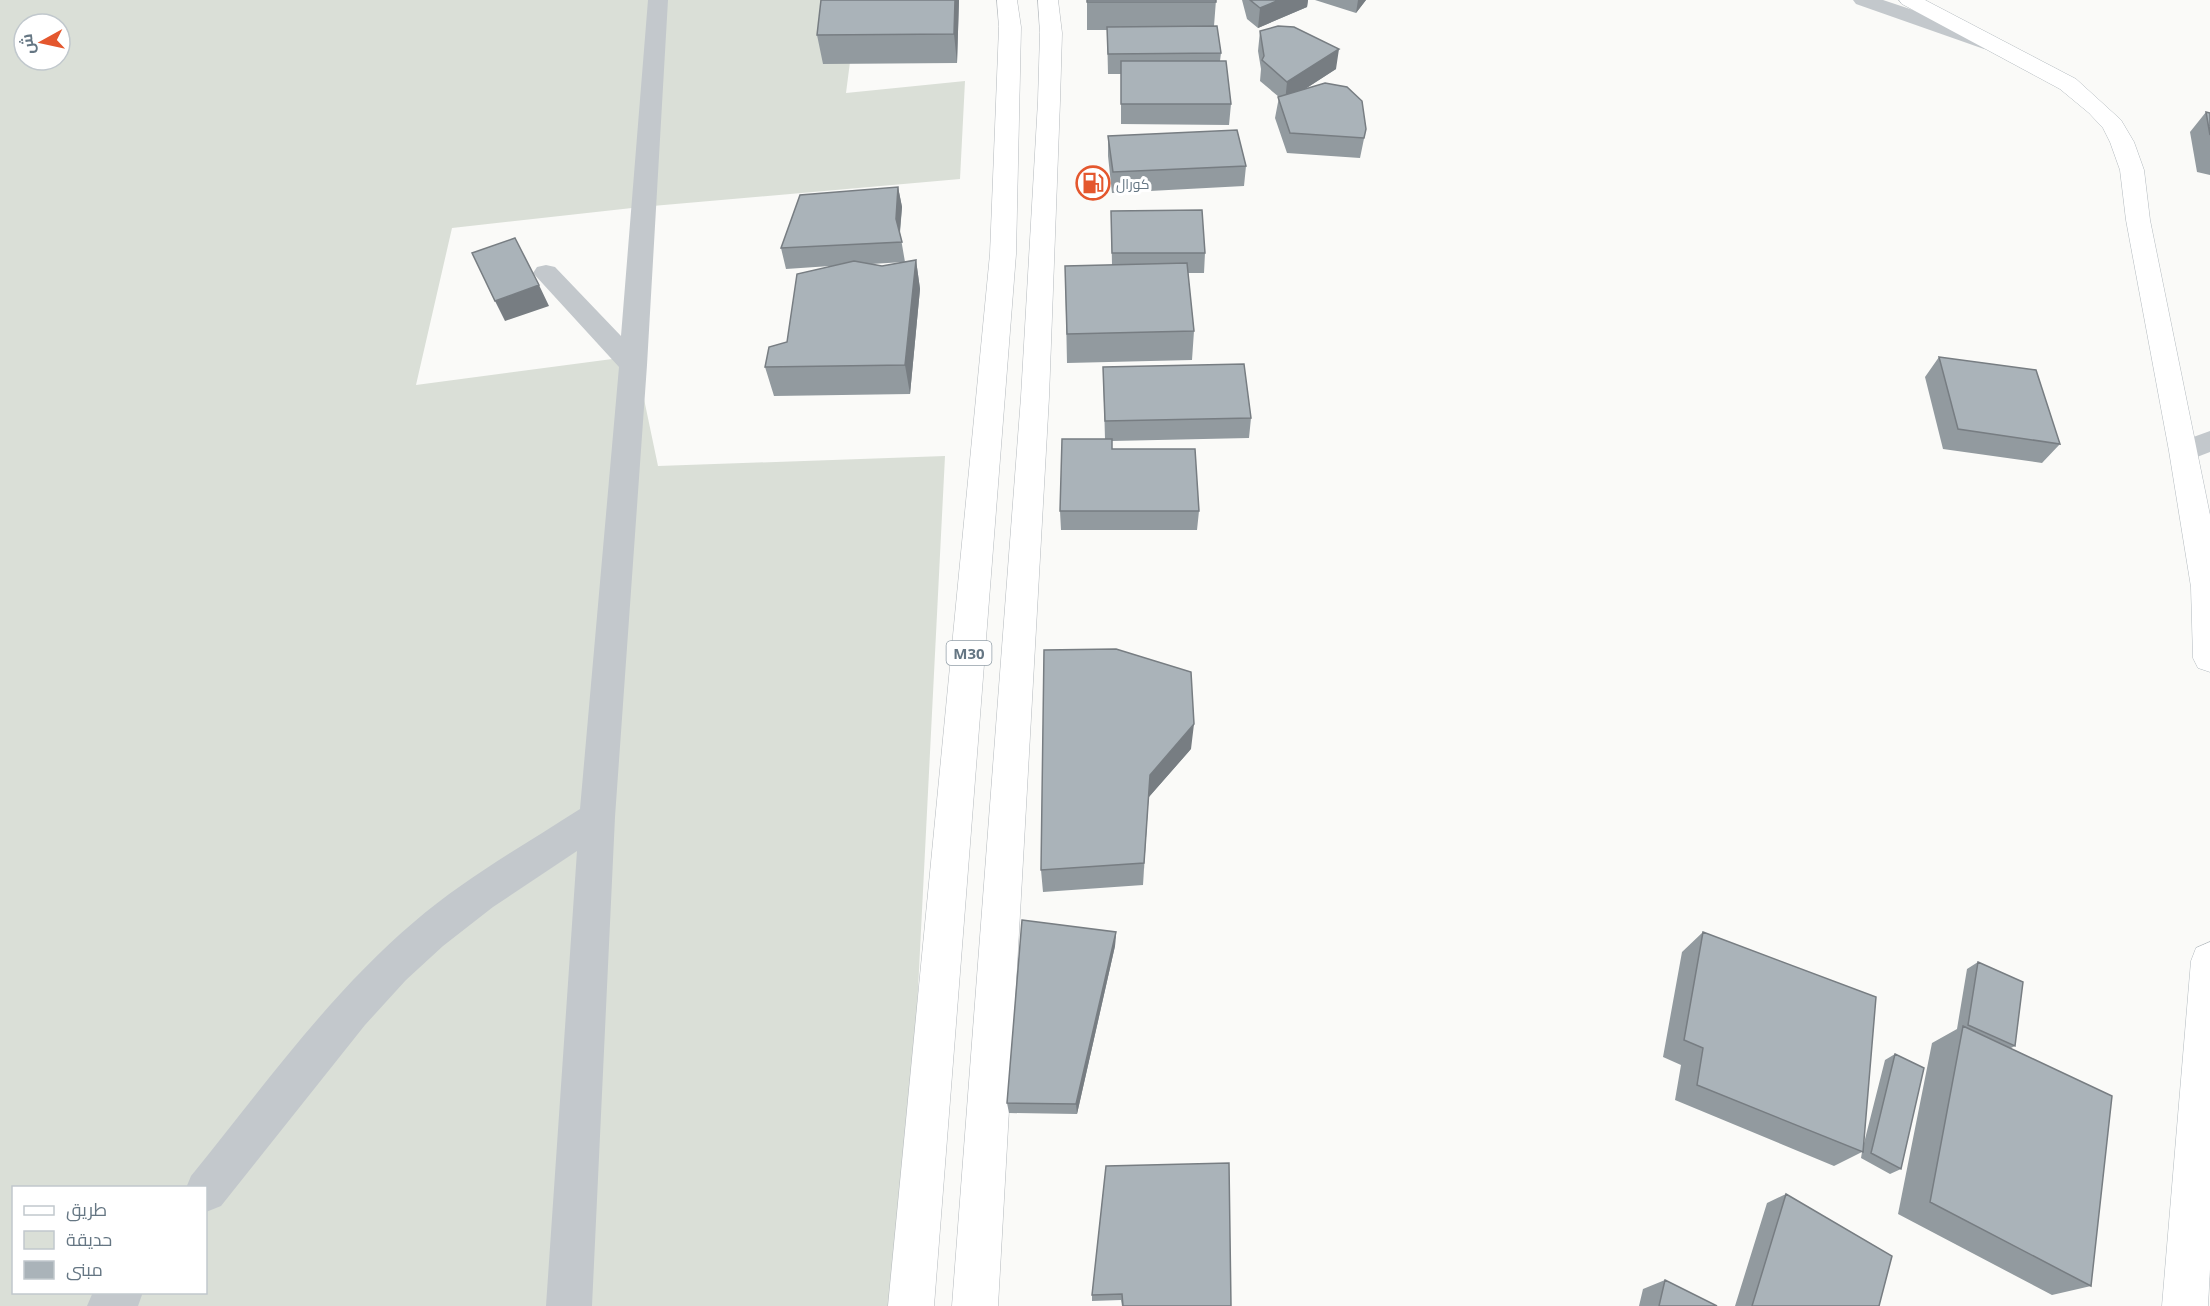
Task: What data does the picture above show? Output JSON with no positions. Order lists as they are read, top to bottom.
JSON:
{
  "streets": {
    "main road": ["M30"]
  },
  "places": {
    "fuel station": ["كورال"]
  },
  "legend": ["طريق", "حديقة", "مبنى"],
  "north": "left"
}
